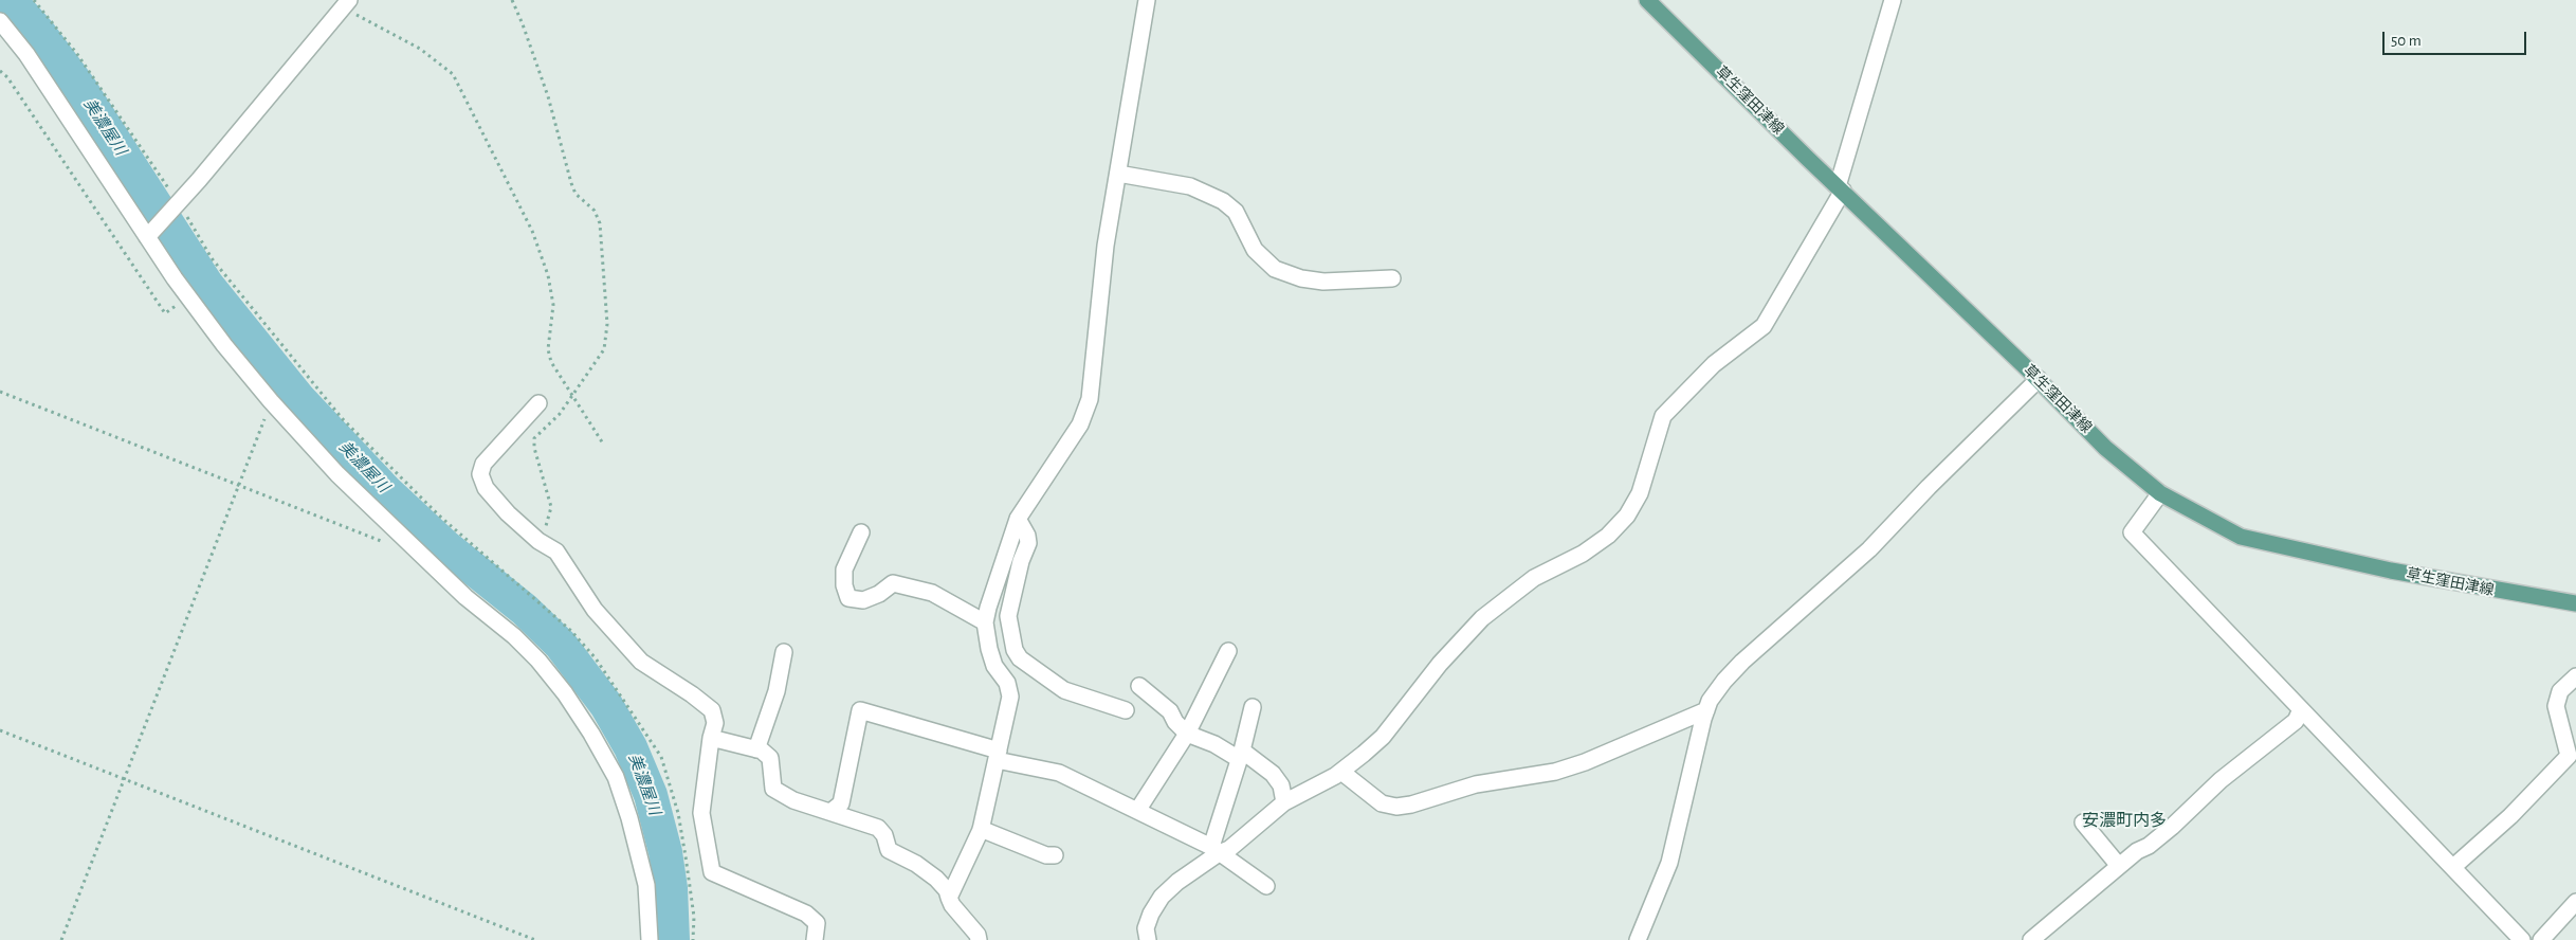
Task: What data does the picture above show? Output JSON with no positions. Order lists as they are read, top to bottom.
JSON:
{
  "streets": {
    "main road": ["草生窪田津線"]
  },
  "districts": ["安濃町内多"],
  "water": ["美濃屋川"],
  "scale_bar": "50 m"
}
